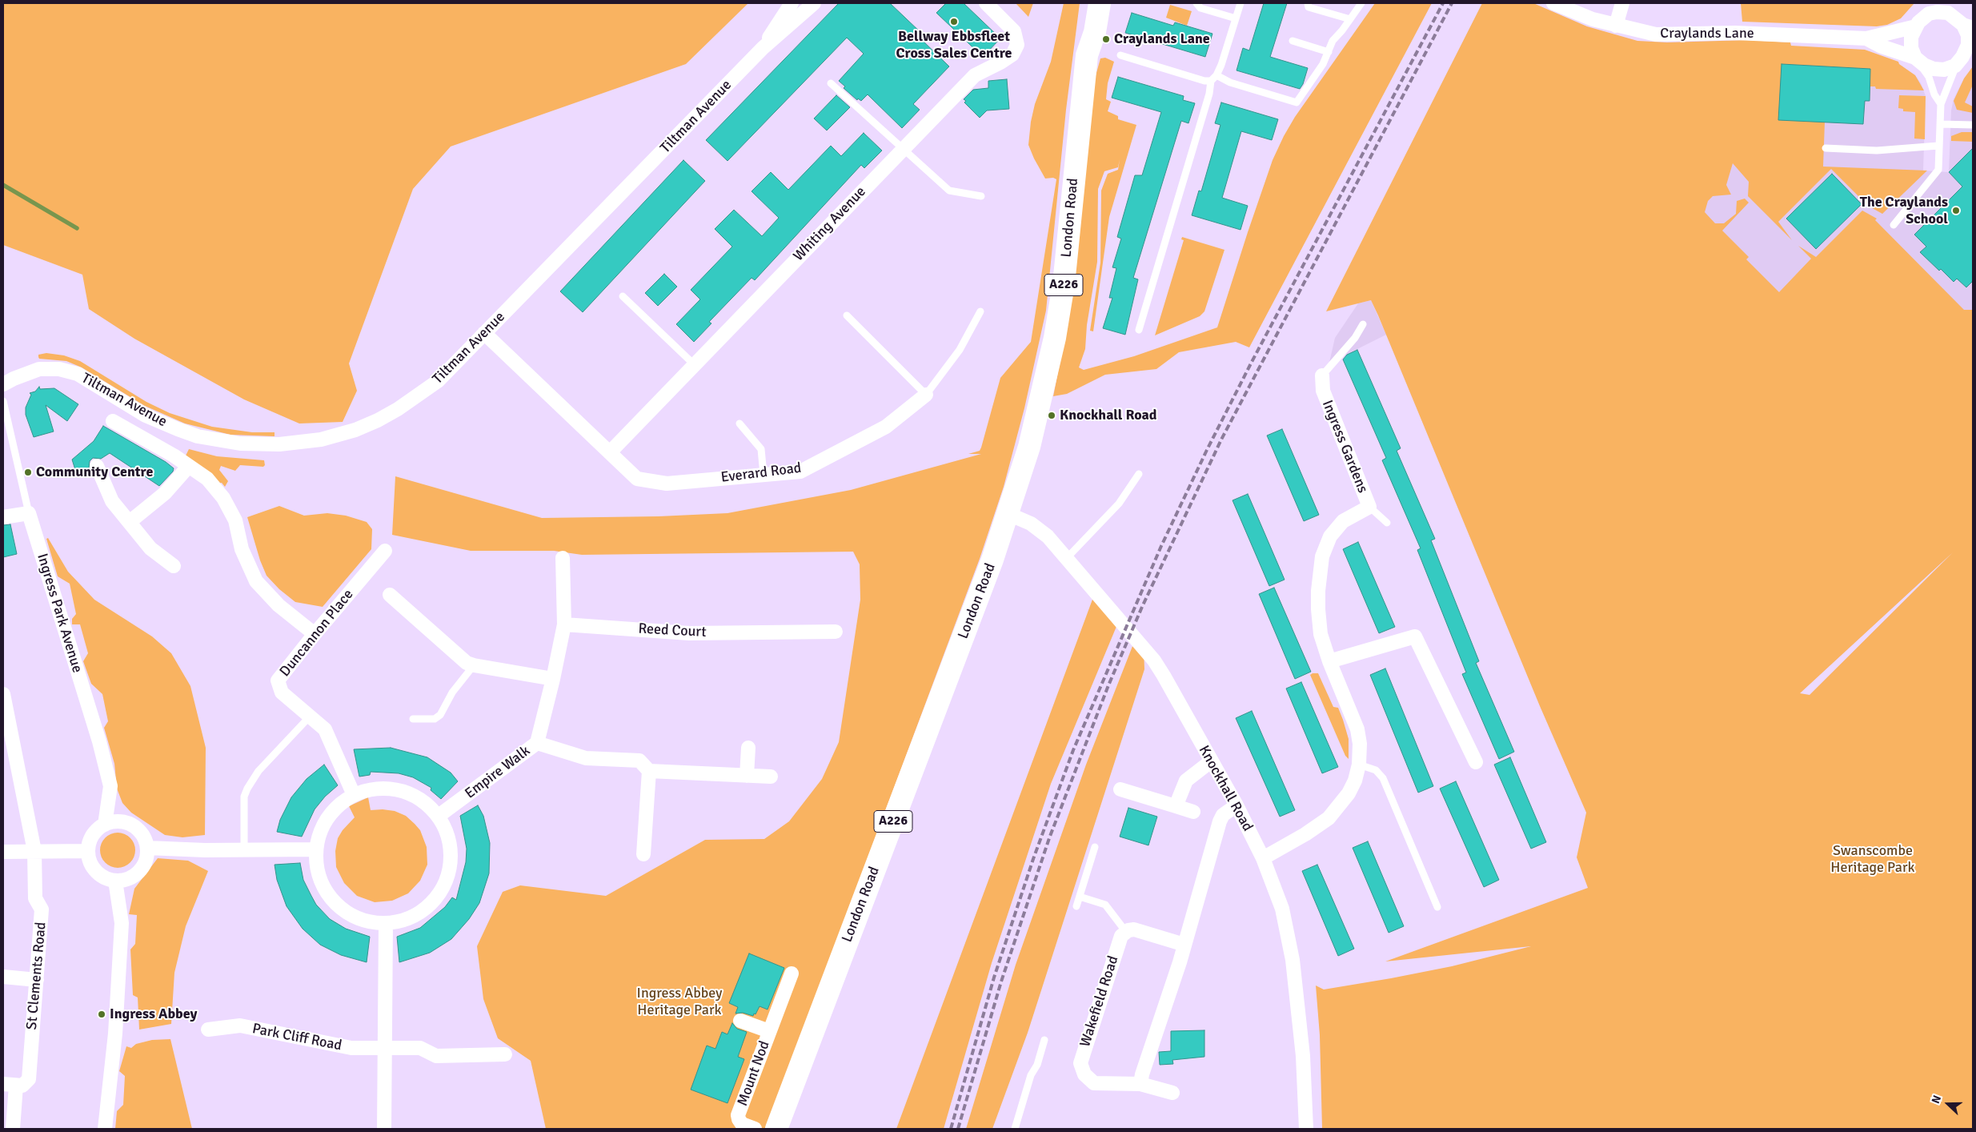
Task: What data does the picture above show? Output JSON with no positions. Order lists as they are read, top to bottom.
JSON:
{
  "streets": {
    "main road": ["London Road", "A226"],
    "street": [
      "Craylands Lane",
      "Tiltman Avenue",
      "Whiting Avenue",
      "Ingress Gardens",
      "Everard Road",
      "Ingress Park Avenue",
      "Reed Court",
      "Duncannon Place",
      "Empire Walk",
      "Knockhall Road",
      "St Clements Road",
      "Wakefield Road",
      "Park Cliff Road",
      "Mount Nod"
    ]
  },
  "crossings": [
    ["Tiltman Avenue", "Everard Road"],
    ["London Road", "Knockhall Road"],
    ["Whiting Avenue", "Everard Road"],
    ["Ingress Gardens", "Knockhall Road"],
    ["Duncannon Place", "Empire Walk"]
  ],
  "parks": ["Swanscombe Heritage Park", "Ingress Abbey Heritage Park"],
  "places": [
    "Bellway Ebbsfleet Cross Sales Centre",
    "Craylands Lane",
    "The Craylands School",
    "Knockhall Road",
    "Community Centre",
    "Ingress Abbey"
  ],
  "north": "left"
}
